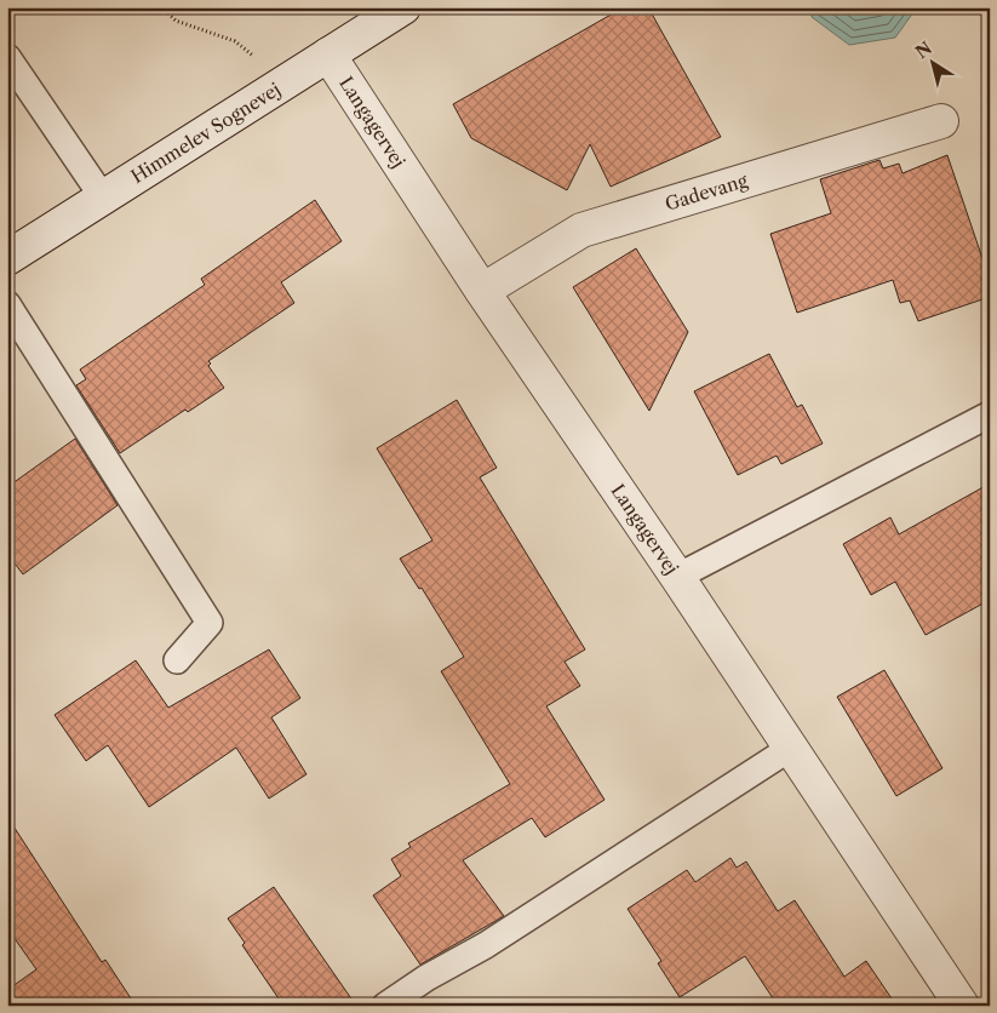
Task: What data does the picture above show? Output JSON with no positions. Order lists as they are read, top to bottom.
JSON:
{
  "streets": {
    "street": ["Langagervej", "Himmelev Sognevej", "Gadevang"]
  },
  "crossings": [
    ["Langagervej", "Himmelev Sognevej"],
    ["Langagervej", "Gadevang"]
  ],
  "north": "top left"
}
